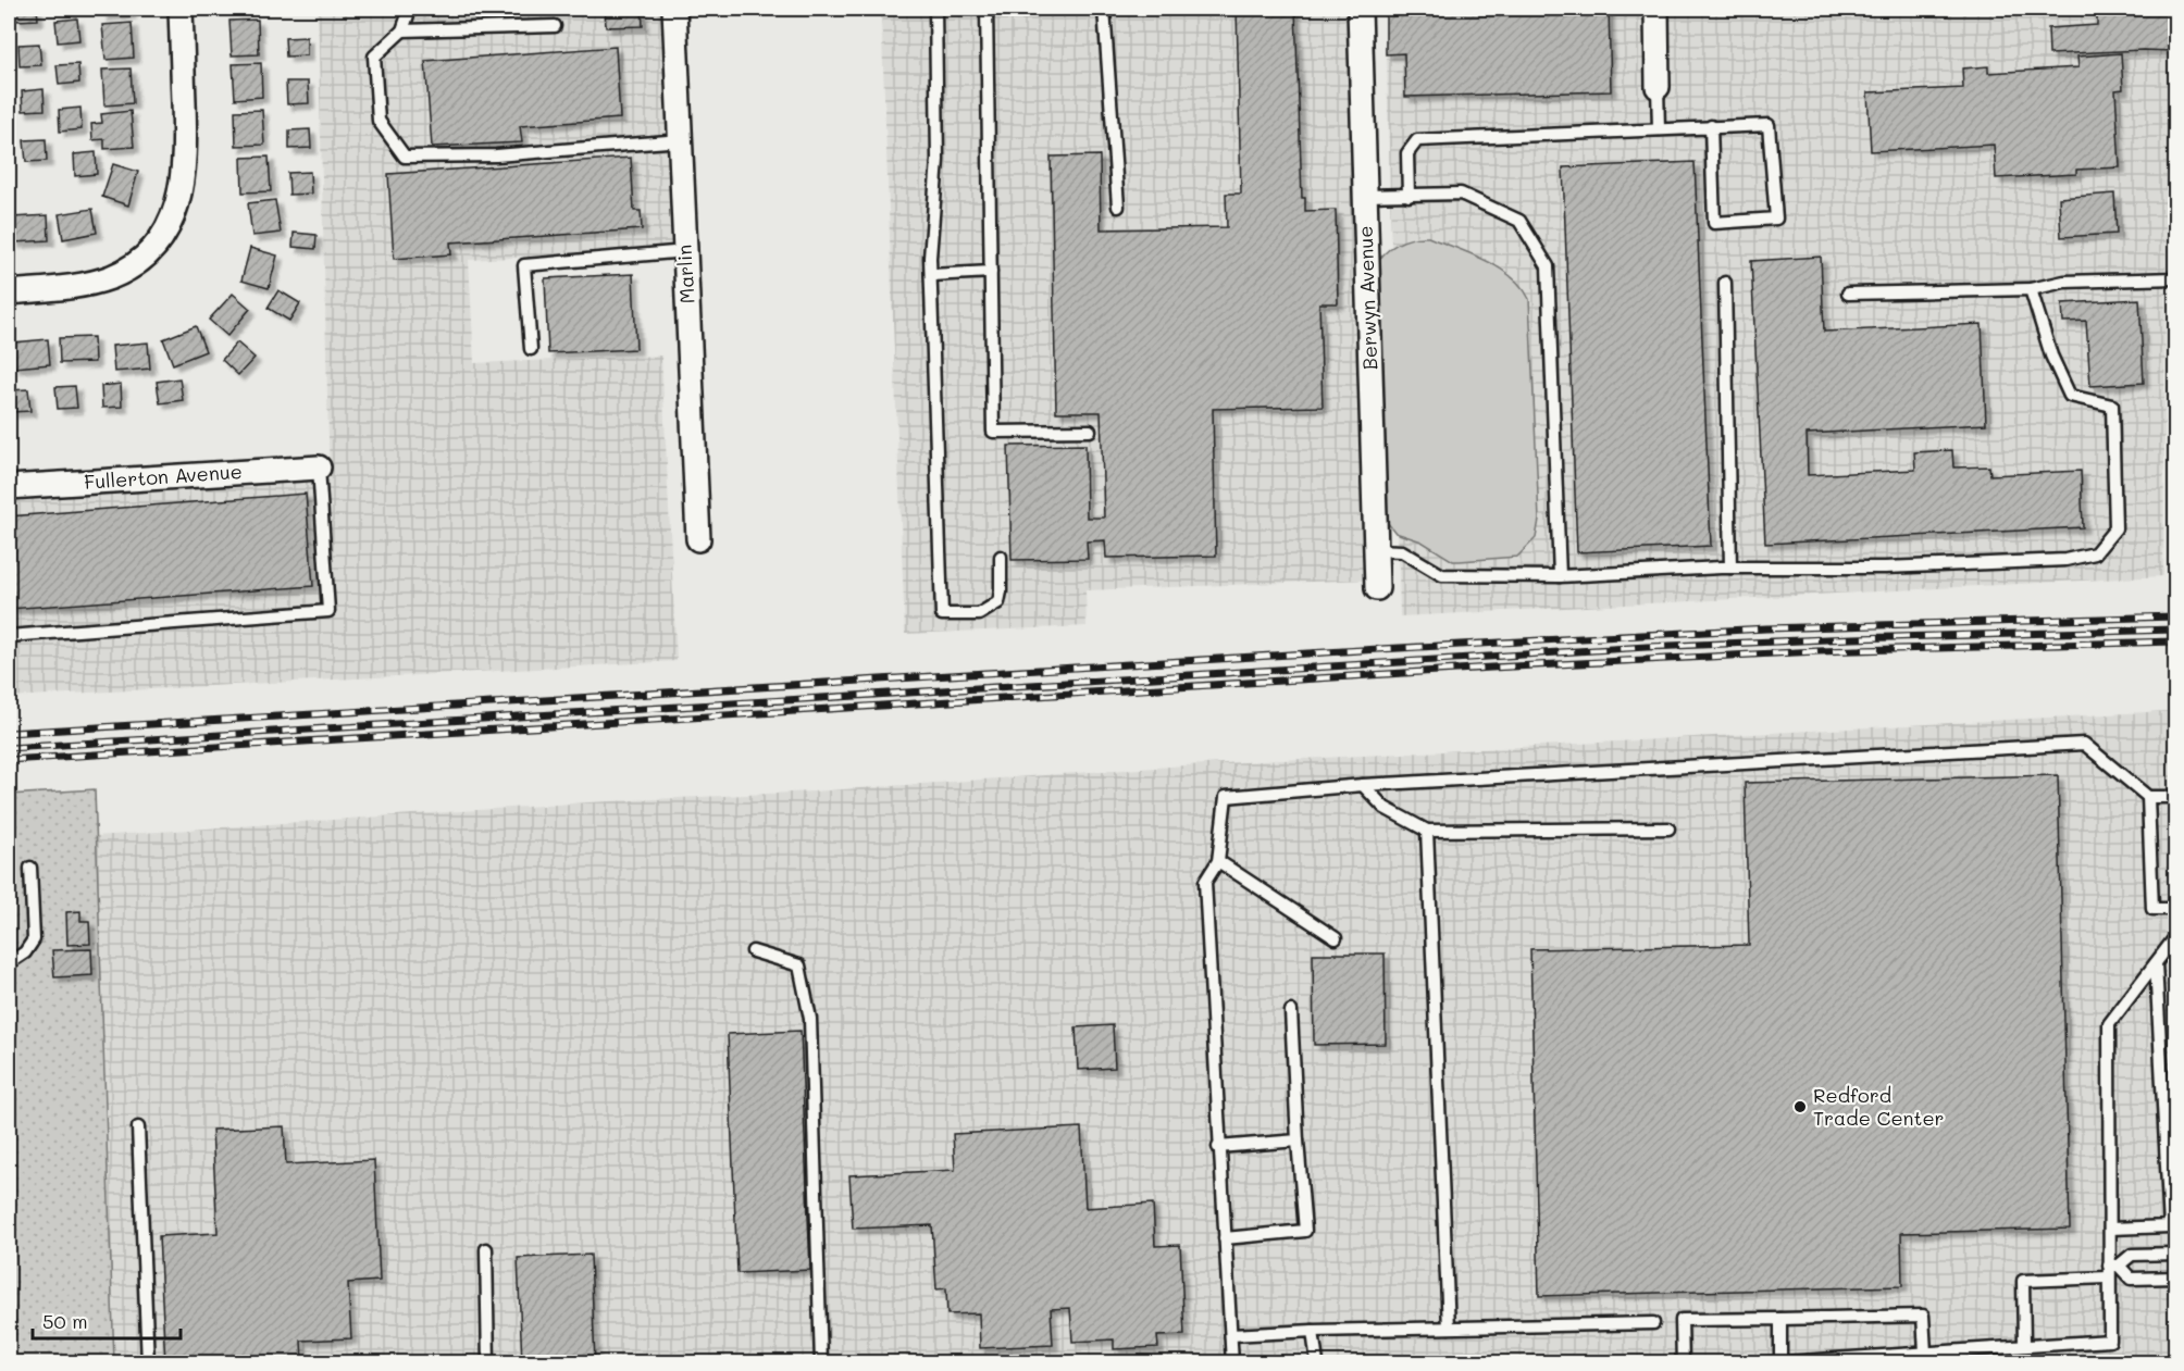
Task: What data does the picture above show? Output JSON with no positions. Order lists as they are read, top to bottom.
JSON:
{
  "streets": {
    "street": ["Marlin", "Berwyn Avenue", "Fullerton Avenue"]
  },
  "places": ["Redford Trade Center"],
  "scale_bar": "50 m"
}
